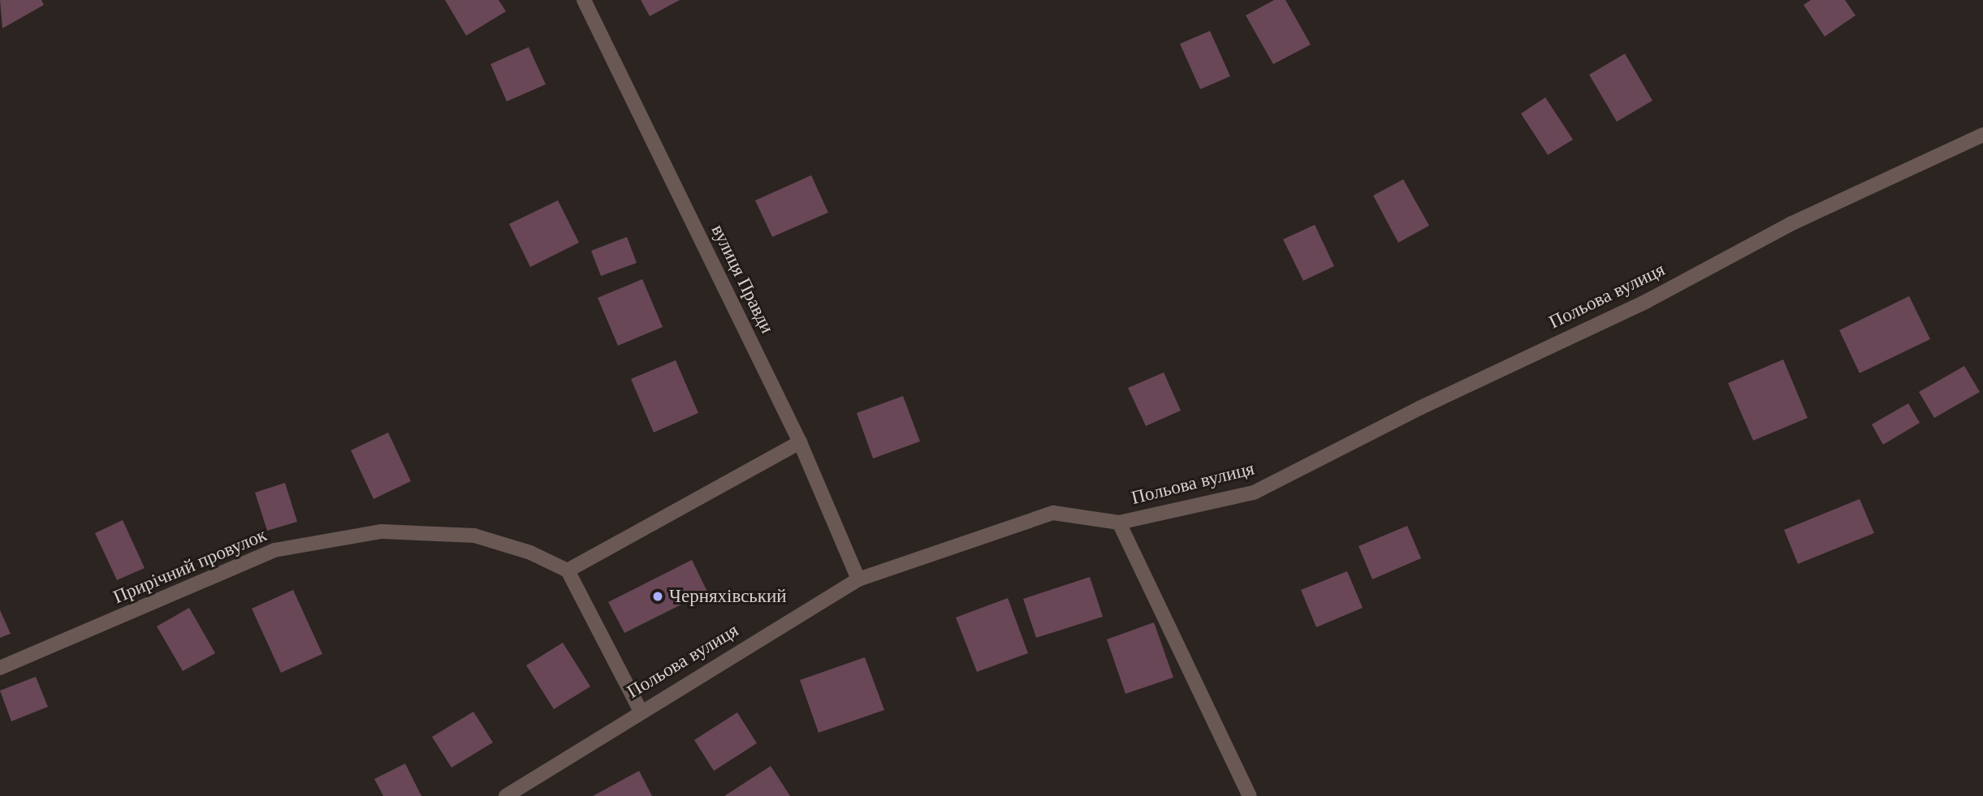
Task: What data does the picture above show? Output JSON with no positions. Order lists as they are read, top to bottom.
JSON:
{
  "streets": {
    "street": ["вулиця Правди", "Польова вулиця", "Прирічний провулок"]
  },
  "crossings": [
    ["вулиця Правди", "Польова вулиця"]
  ],
  "places": ["Черняхівський"]
}
